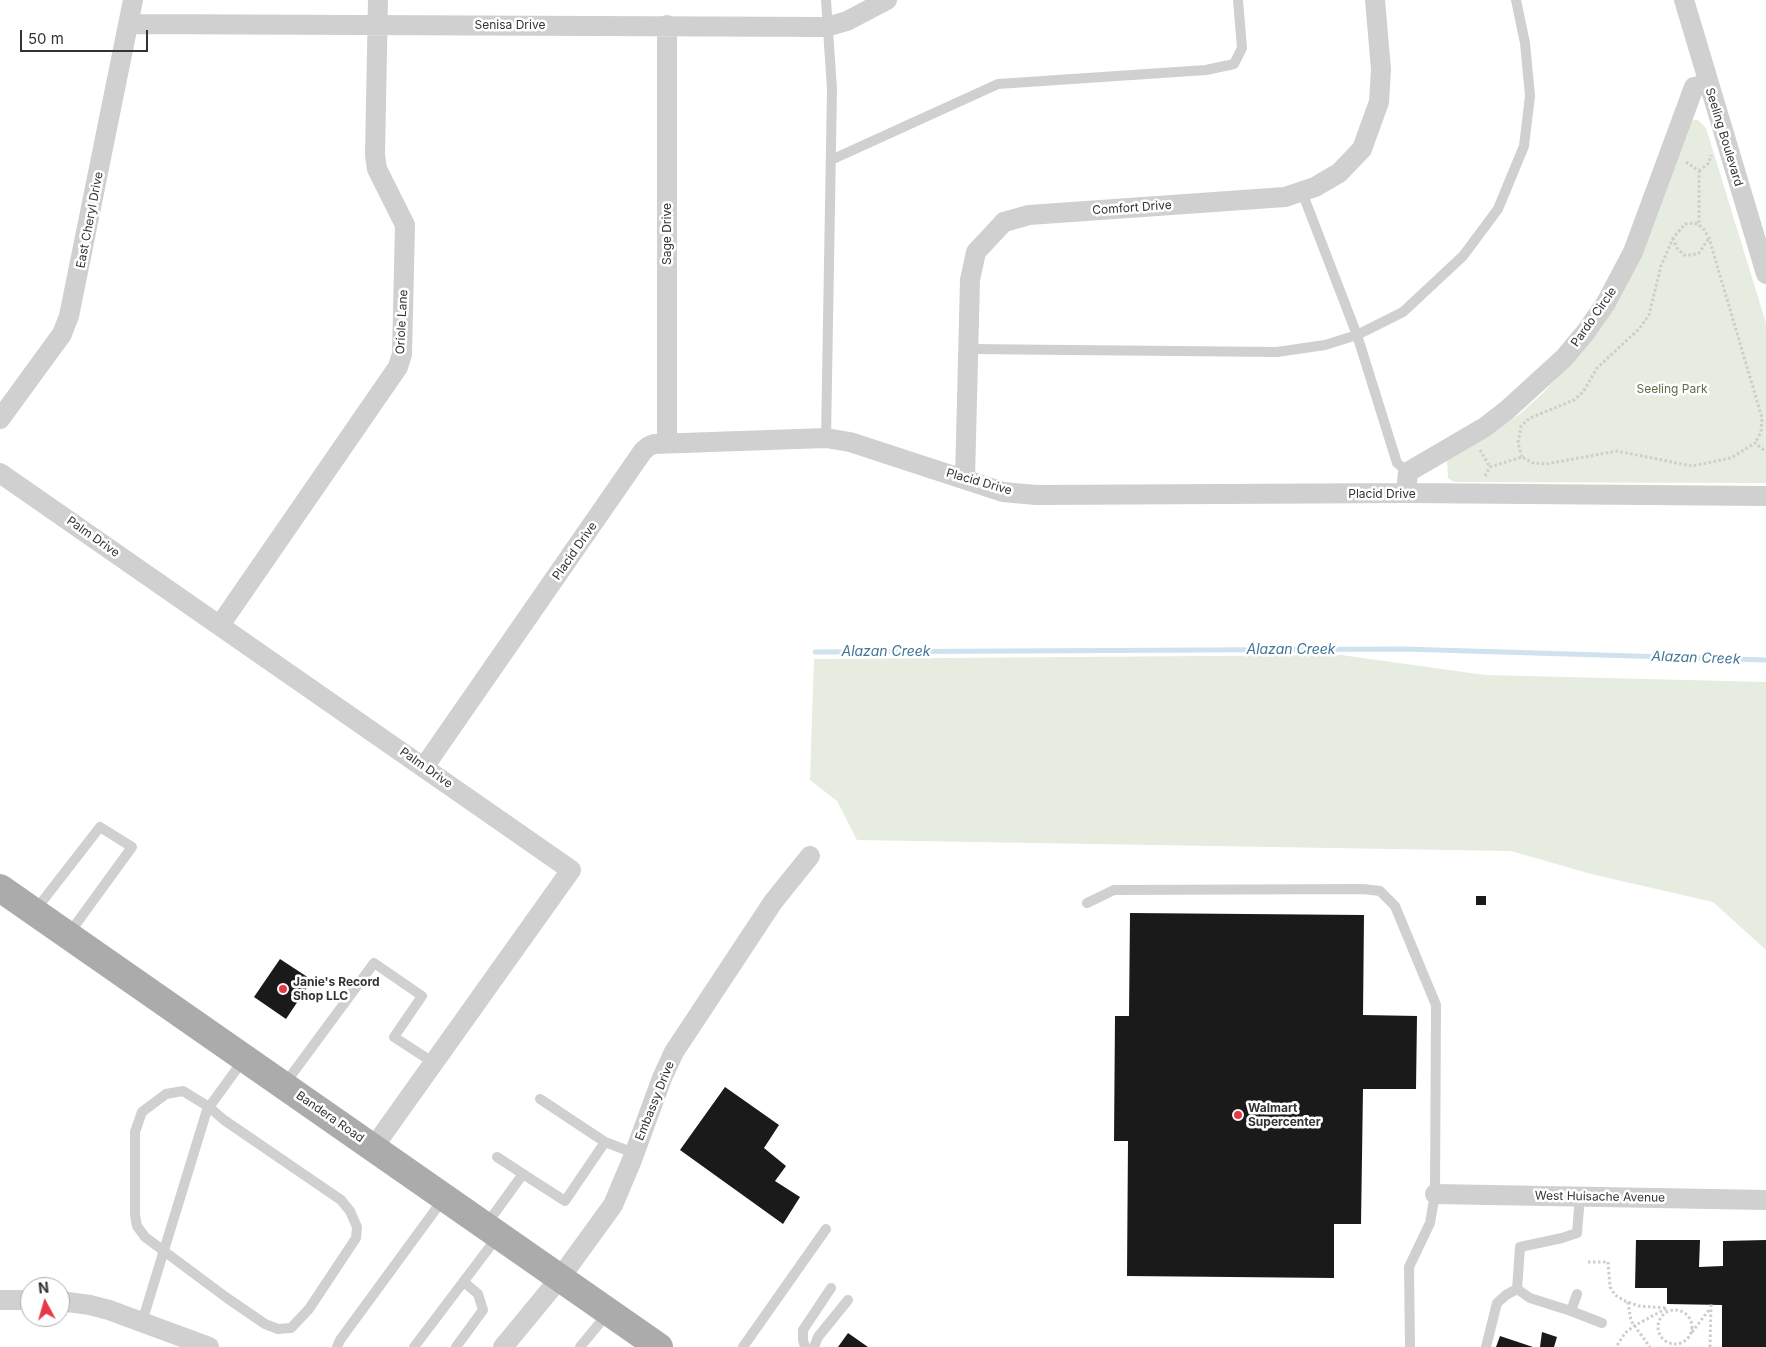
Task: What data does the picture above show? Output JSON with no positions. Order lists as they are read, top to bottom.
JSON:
{
  "streets": {
    "main road": ["Bandera Road"],
    "street": [
      "Senisa Drive",
      "Seeling Boulevard",
      "Comfort Drive",
      "East Cheryl Drive",
      "Sage Drive",
      "Pardo Circle",
      "Oriole Lane",
      "Placid Drive",
      "Palm Drive",
      "Embassy Drive",
      "West Huisache Avenue"
    ]
  },
  "crossings": [
    ["Senisa Drive", "East Cheryl Drive"],
    ["Senisa Drive", "Sage Drive"],
    ["Senisa Drive", "Oriole Lane"],
    ["Seeling Boulevard", "Pardo Circle"],
    ["Comfort Drive", "Placid Drive"],
    ["Sage Drive", "Placid Drive"],
    ["Oriole Lane", "Palm Drive"],
    ["Placid Drive", "Palm Drive"],
    ["Palm Drive", "Bandera Road"],
    ["Embassy Drive", "Bandera Road"]
  ],
  "water": ["Alazan Creek"],
  "parks": ["Seeling Park"],
  "places": ["Janie's Record Shop LLC", "Walmart Supercenter"],
  "scale_bar": "50 m",
  "north": "top"
}
